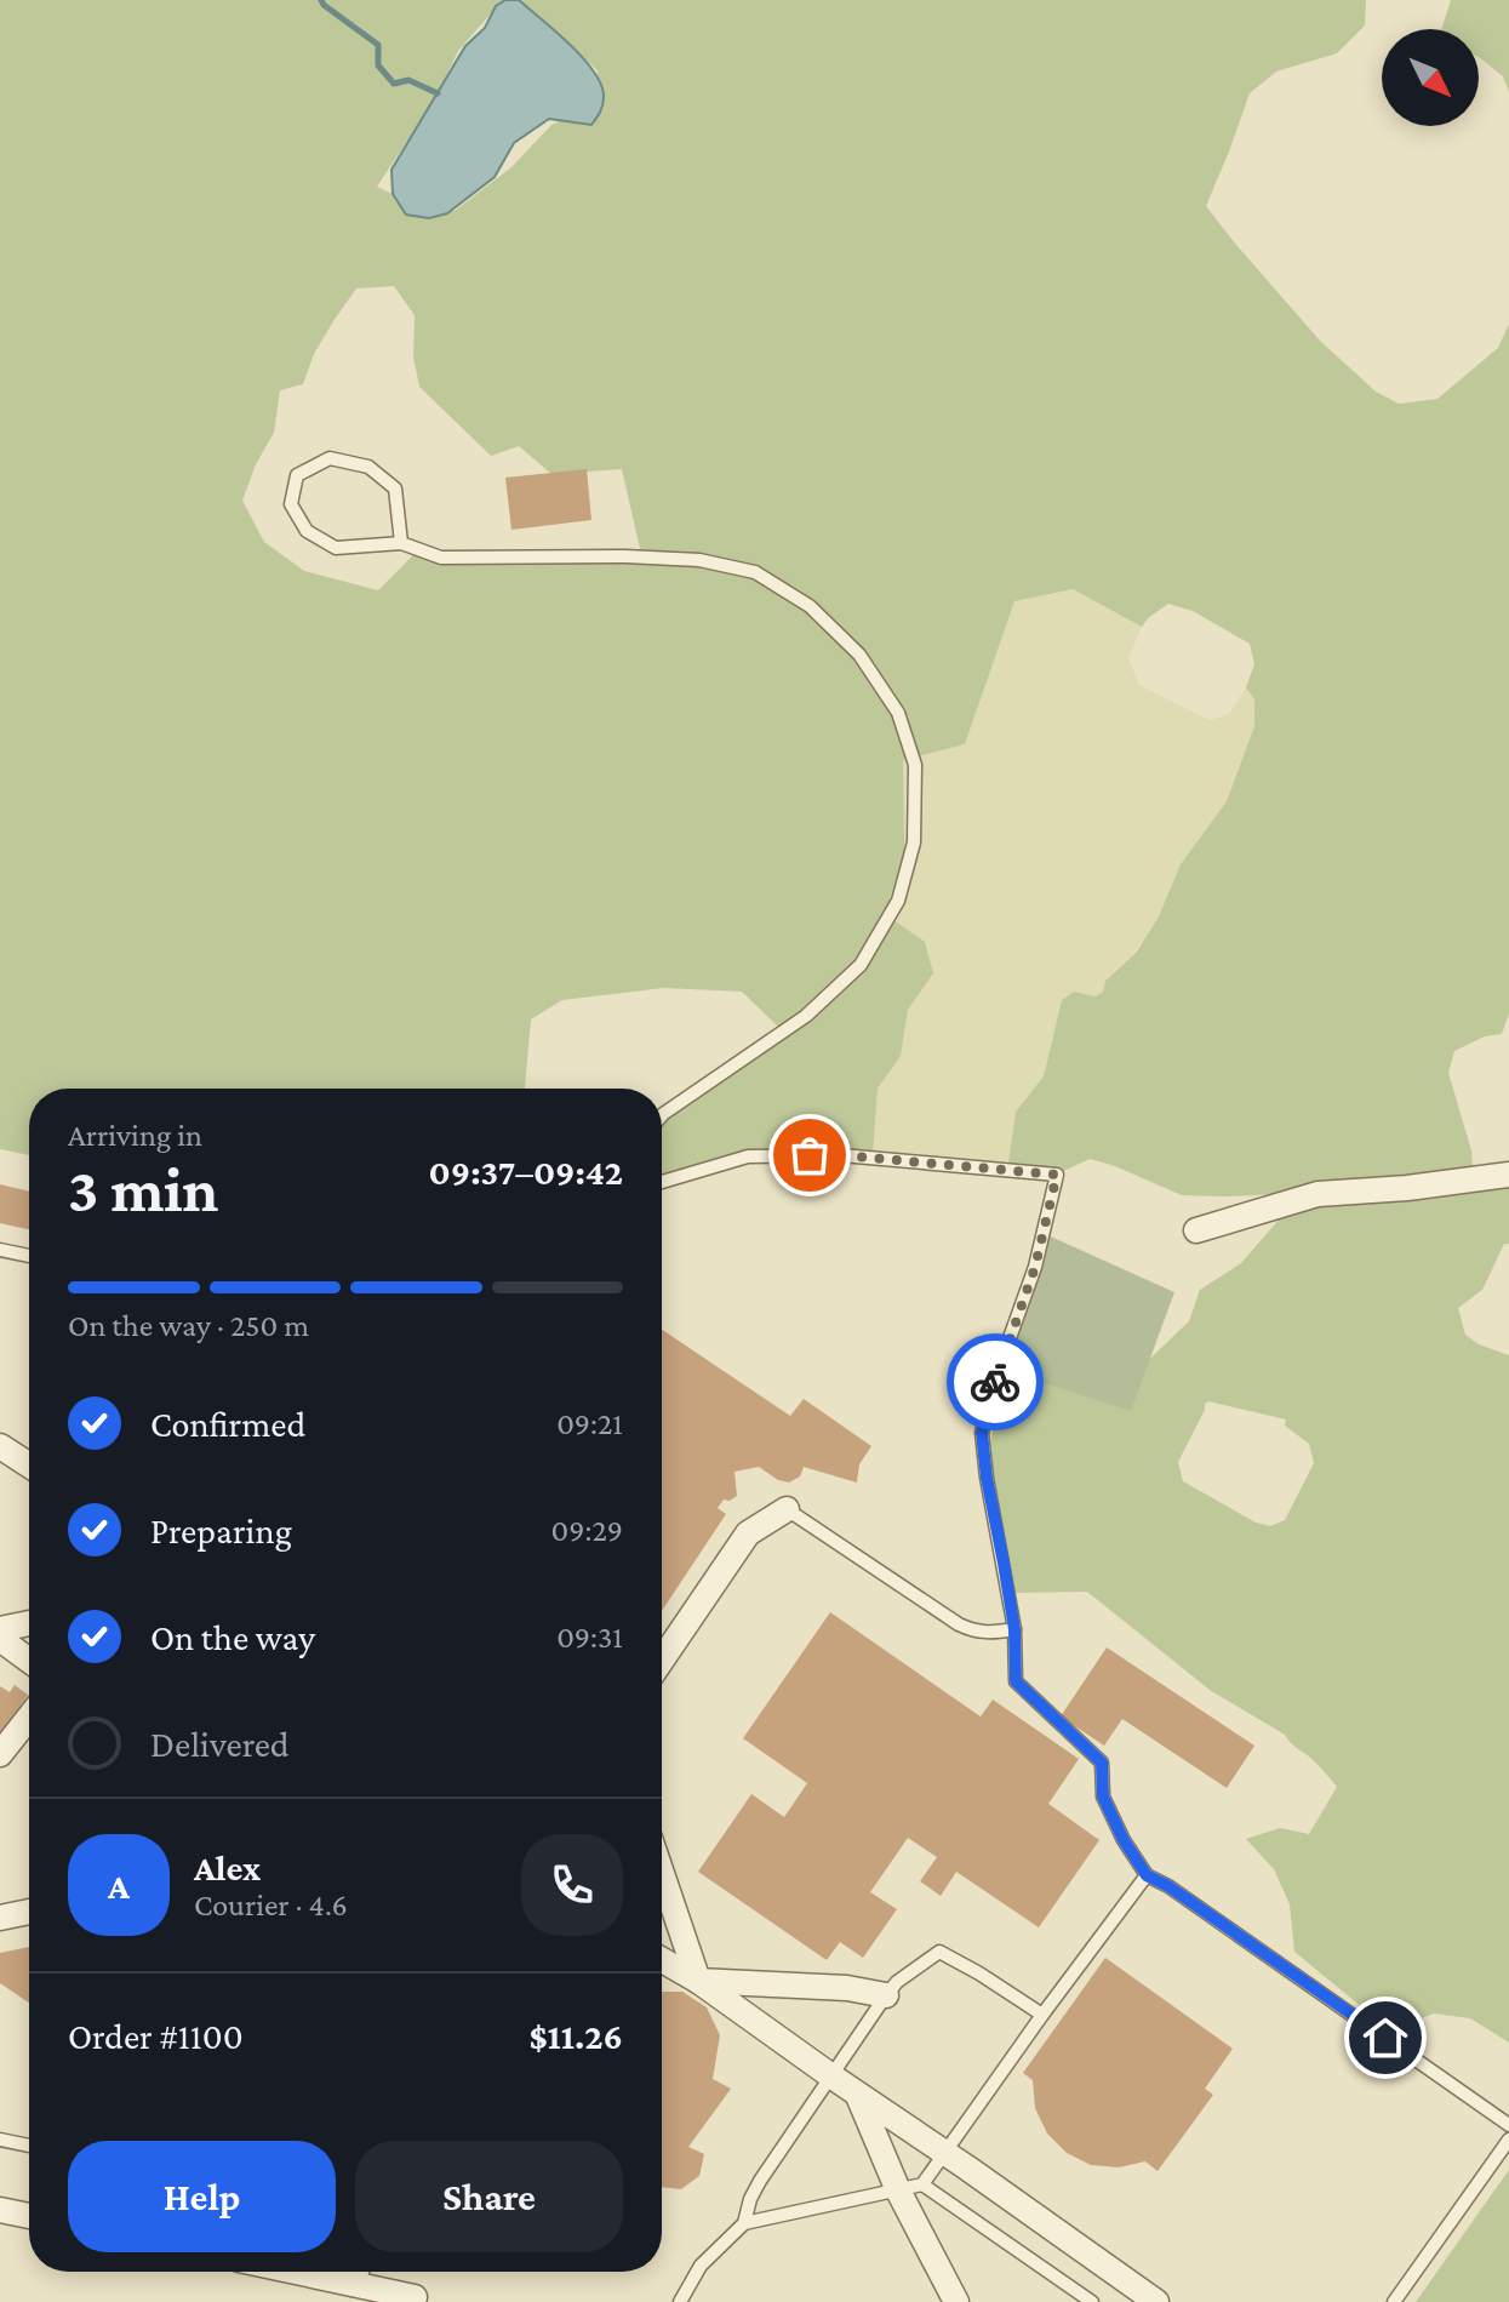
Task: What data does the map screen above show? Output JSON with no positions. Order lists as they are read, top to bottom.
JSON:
{
  "north": "bottom right",
  "page": {
    "heading": ["3 min", "Arriving in", "09:37–09:42"],
    "panel": [
      "Alex",
      "Courier · 4.6",
      "Order #1100",
      "$11.26"
    ],
    "bar": "On the way · 250 m",
    "list": [
      ["Confirmed", "09:21"],
      ["Preparing", "09:29"],
      ["On the way", "09:31"],
      "Delivered"
    ],
    "round": "A",
    "buttons": ["Help", "Share"]
  }
}
